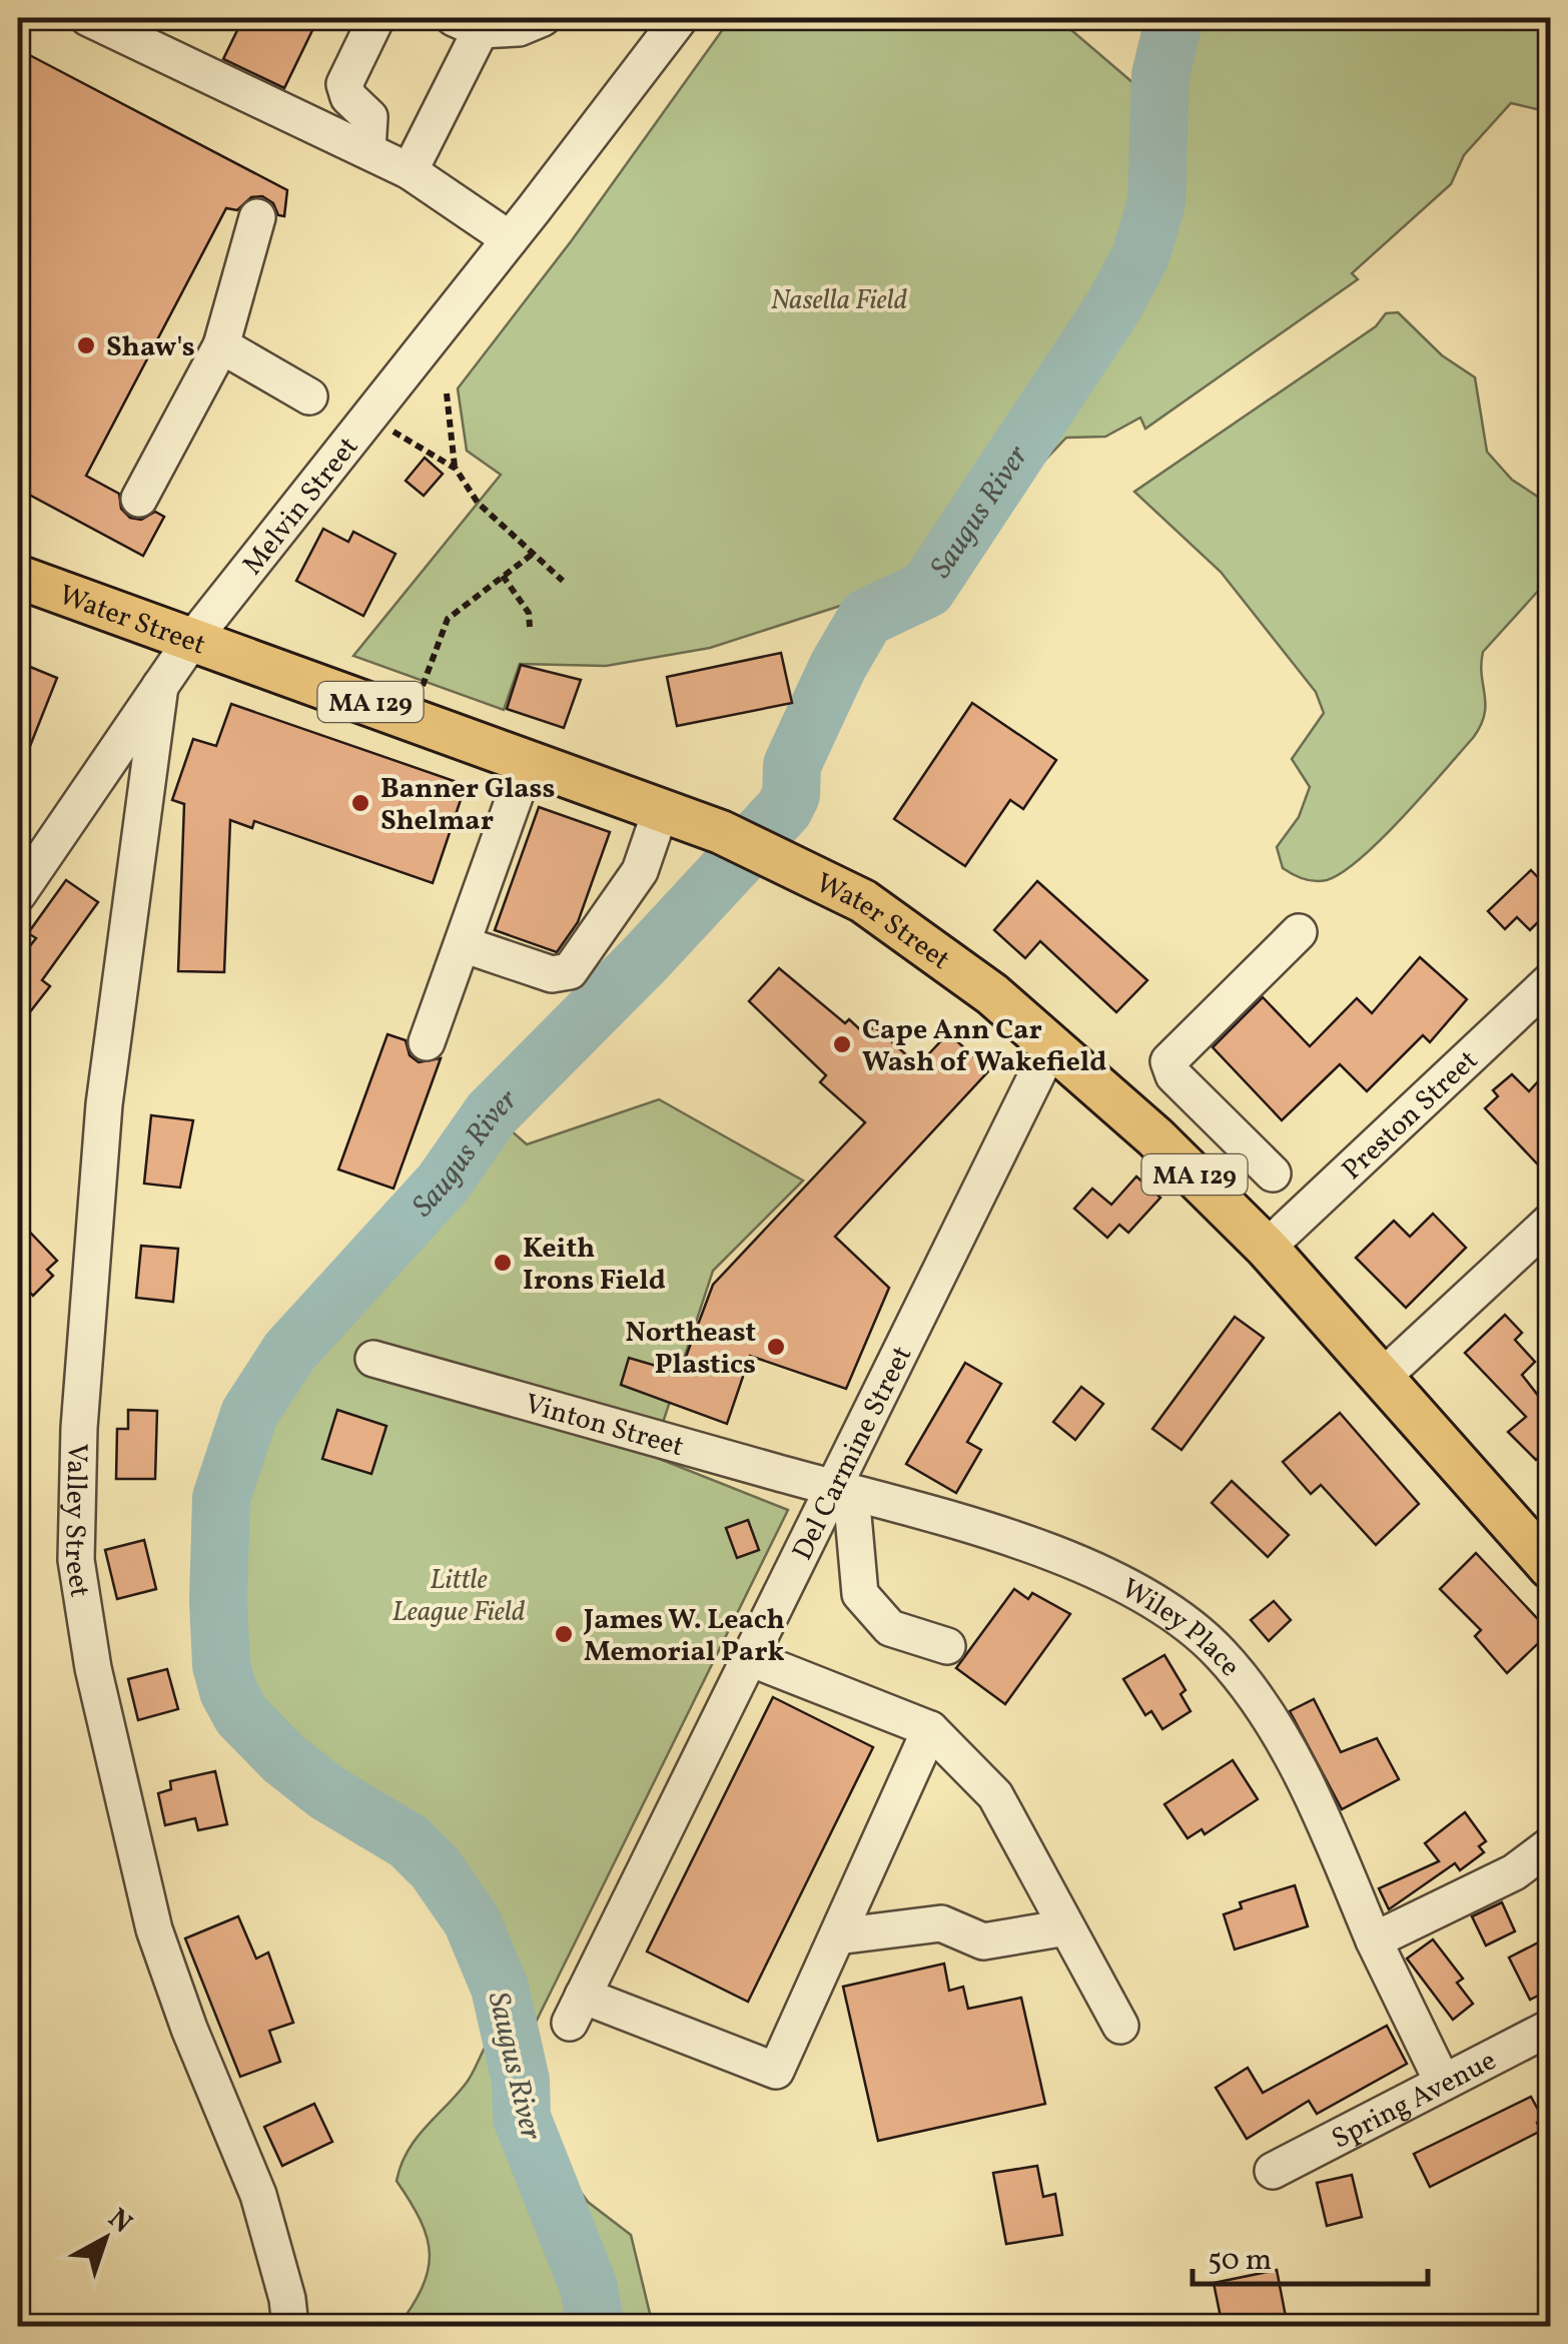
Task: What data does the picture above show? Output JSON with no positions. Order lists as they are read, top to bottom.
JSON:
{
  "streets": {
    "main road": ["Water Street", "MA 129"],
    "street": [
      "Melvin Street",
      "Preston Street",
      "Vinton Street",
      "Del Carmine Street",
      "Valley Street",
      "Wiley Place",
      "Spring Avenue"
    ]
  },
  "crossings": [
    ["Melvin Street", "Water Street"],
    ["Melvin Street", "Valley Street"],
    ["Water Street", "Preston Street"],
    ["Water Street", "Del Carmine Street"],
    ["Vinton Street", "Del Carmine Street"],
    ["Vinton Street", "Wiley Place"],
    ["Del Carmine Street", "Wiley Place"],
    ["Wiley Place", "Spring Avenue"]
  ],
  "water": ["Saugus River"],
  "parks": ["Nasella Field", "Little League Field"],
  "places": [
    "Shaw's",
    "Banner Glass Shelmar",
    "Cape Ann Car Wash of Wakefield",
    "Keith Irons Field",
    "Northeast Plastics",
    "James W. Leach Memorial Park"
  ],
  "scale_bar": "50 m",
  "north": "top right"
}
